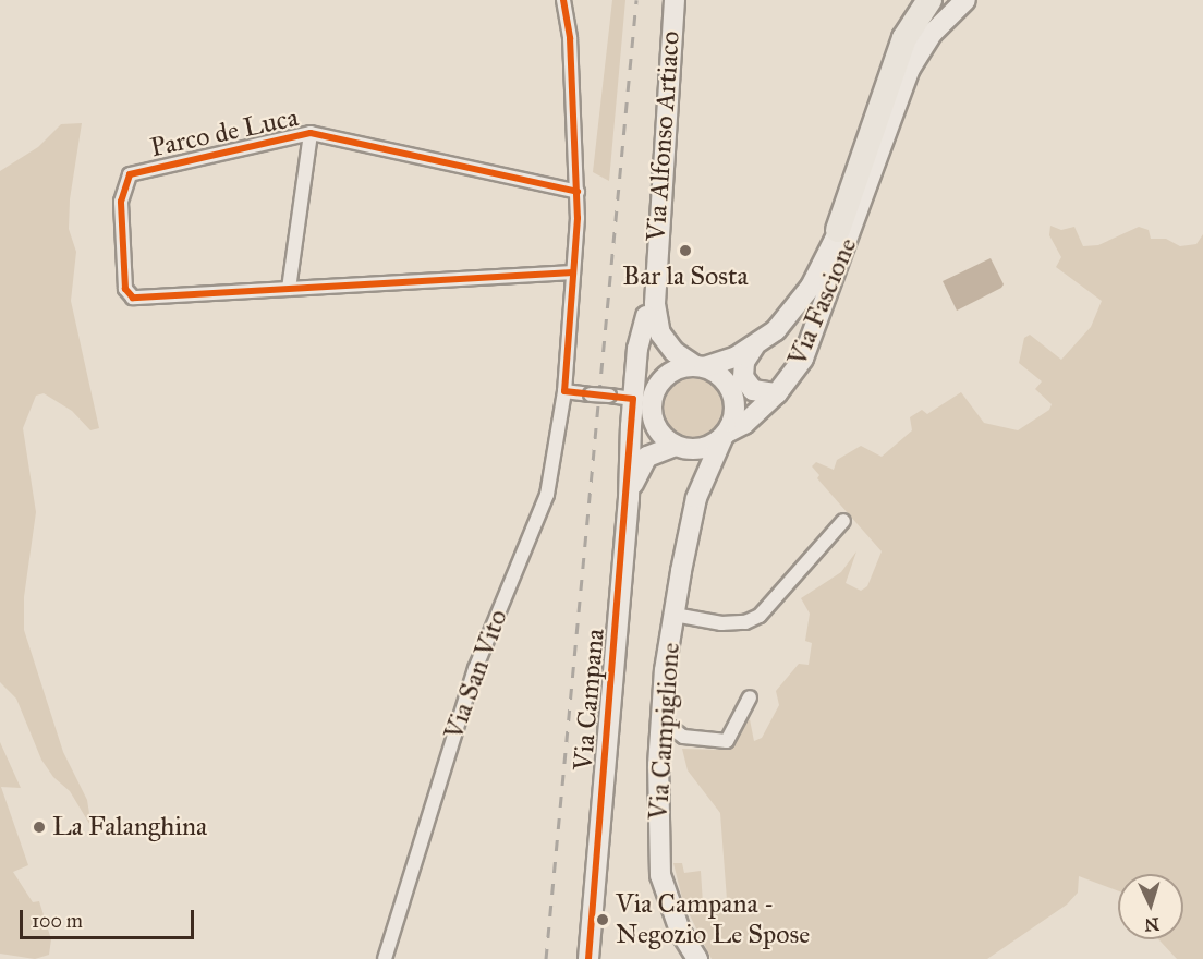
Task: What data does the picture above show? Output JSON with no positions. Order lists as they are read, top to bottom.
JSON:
{
  "streets": {
    "main road": [
      "Via Alfonso Artiaco",
      "Via Fascione",
      "Via Campana",
      "Via Campiglione"
    ],
    "street": ["Parco de Luca", "Via San Vito"]
  },
  "crossings": [
    ["Parco de Luca", "Via San Vito"],
    ["Via Fascione", "Via Campana"],
    ["Via Fascione", "Via Campiglione"],
    ["Via Campana", "Via Campiglione"]
  ],
  "places": ["Bar la Sosta", "La Falanghina", "Via Campana - Negozio Le Spose"],
  "scale_bar": "100 m",
  "north": "bottom"
}
